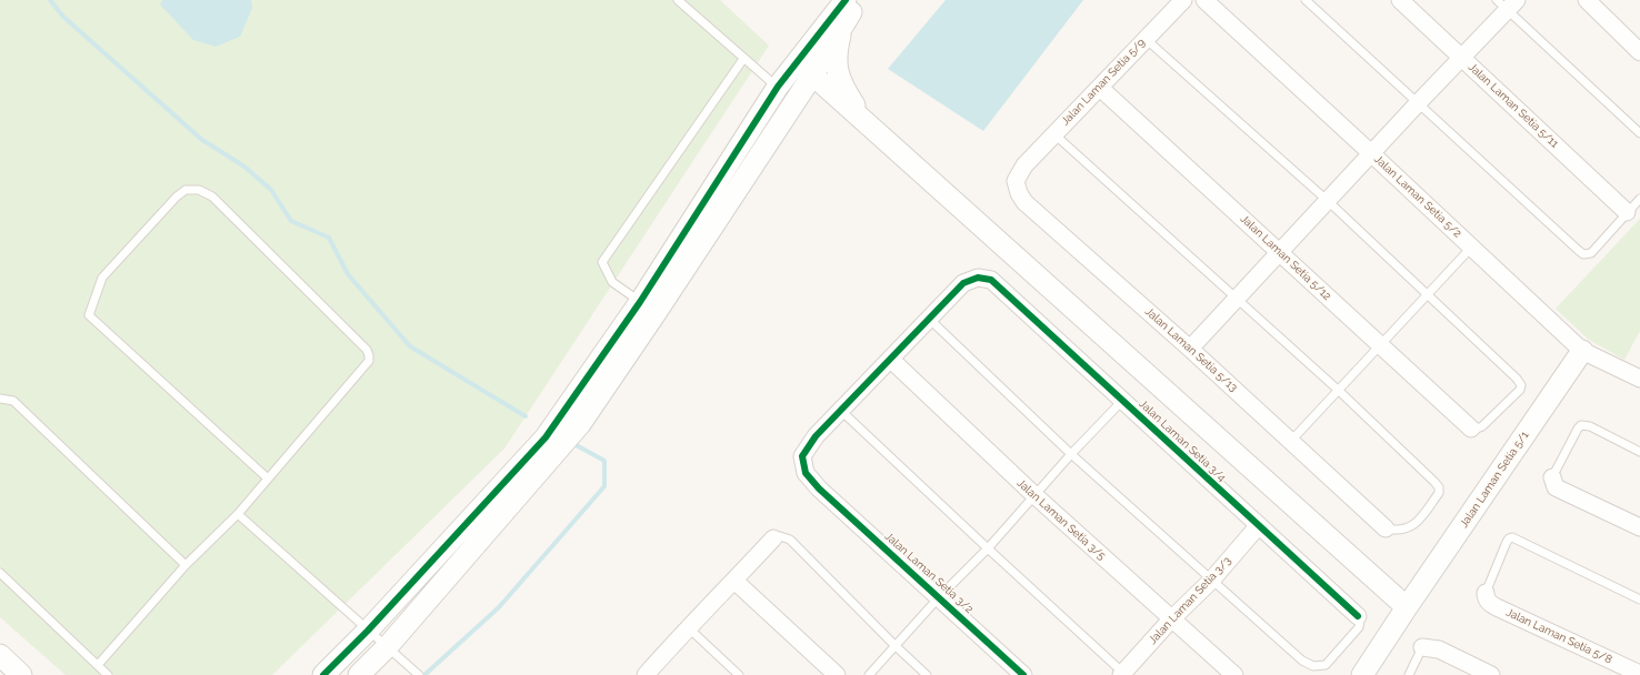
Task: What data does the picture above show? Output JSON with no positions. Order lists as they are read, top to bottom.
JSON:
{
  "streets": {
    "street": [
      "Jalan Laman Setia 5/9",
      "Jalan Laman Setia 5/11",
      "Jalan Laman Setia 5/2",
      "Jalan Laman Setia 5/12",
      "Jalan Laman Setia 5/13",
      "Jalan Laman Setia 3/4",
      "Jalan Laman Setia 5/1",
      "Jalan Laman Setia 3/5",
      "Jalan Laman Setia 3/2",
      "Jalan Laman Setia 3/3",
      "Jalan Laman Setia 5/8"
    ]
  },
  "crossings": [
    ["Jalan Laman Setia 5/9", "Jalan Laman Setia 5/12"],
    ["Jalan Laman Setia 5/9", "Jalan Laman Setia 5/13"],
    ["Jalan Laman Setia 5/2", "Jalan Laman Setia 5/1"],
    ["Jalan Laman Setia 3/4", "Jalan Laman Setia 3/3"],
    ["Jalan Laman Setia 3/5", "Jalan Laman Setia 3/3"]
  ]
}
